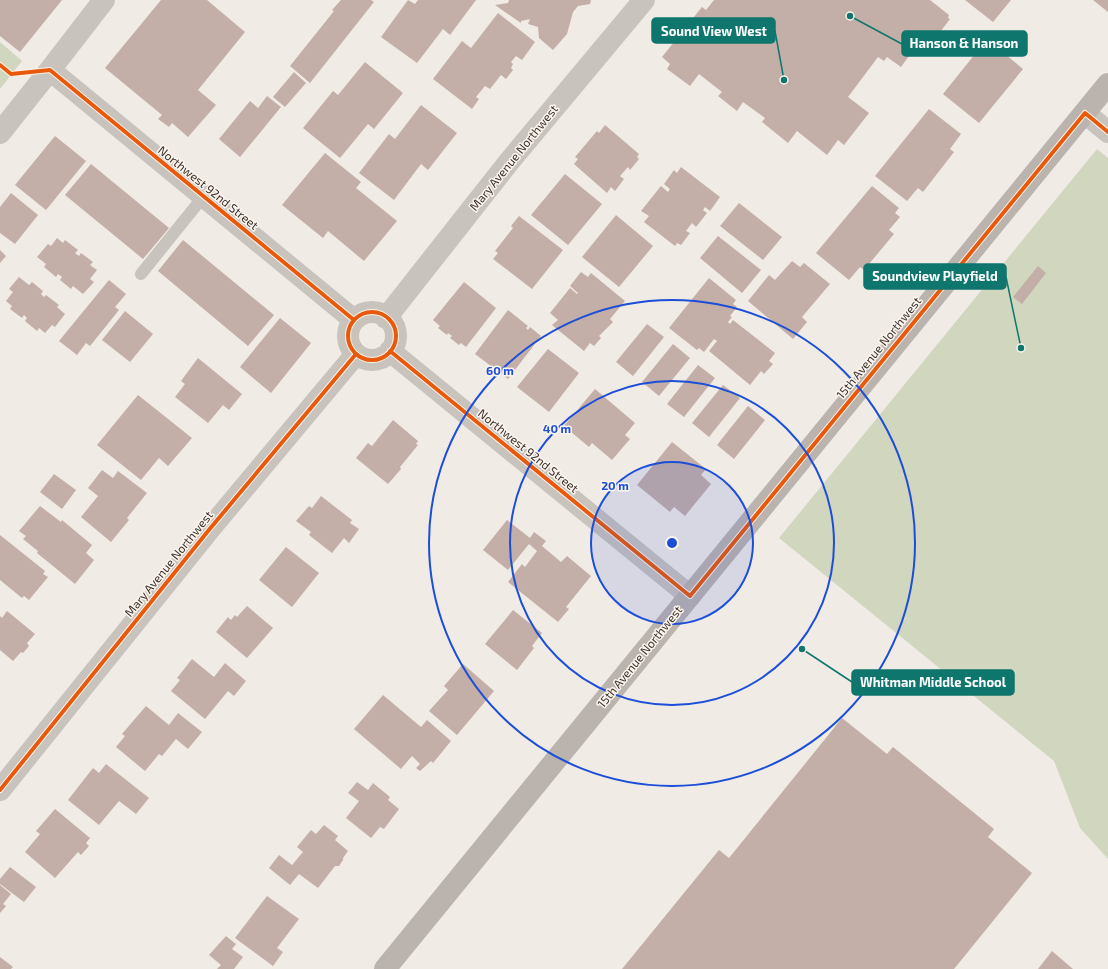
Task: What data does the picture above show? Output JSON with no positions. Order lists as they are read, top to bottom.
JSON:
{
  "streets": {
    "main road": ["15th Avenue Northwest"],
    "street": ["Mary Avenue Northwest", "Northwest 92nd Street"]
  },
  "crossings": [
    ["Mary Avenue Northwest", "Northwest 92nd Street"],
    ["Northwest 92nd Street", "15th Avenue Northwest"]
  ],
  "places": [
    "Hanson & Hanson",
    "Sound View West",
    "Soundview Playfield",
    "Whitman Middle School"
  ],
  "rings": ["60 m", "40 m", "20 m"]
}
